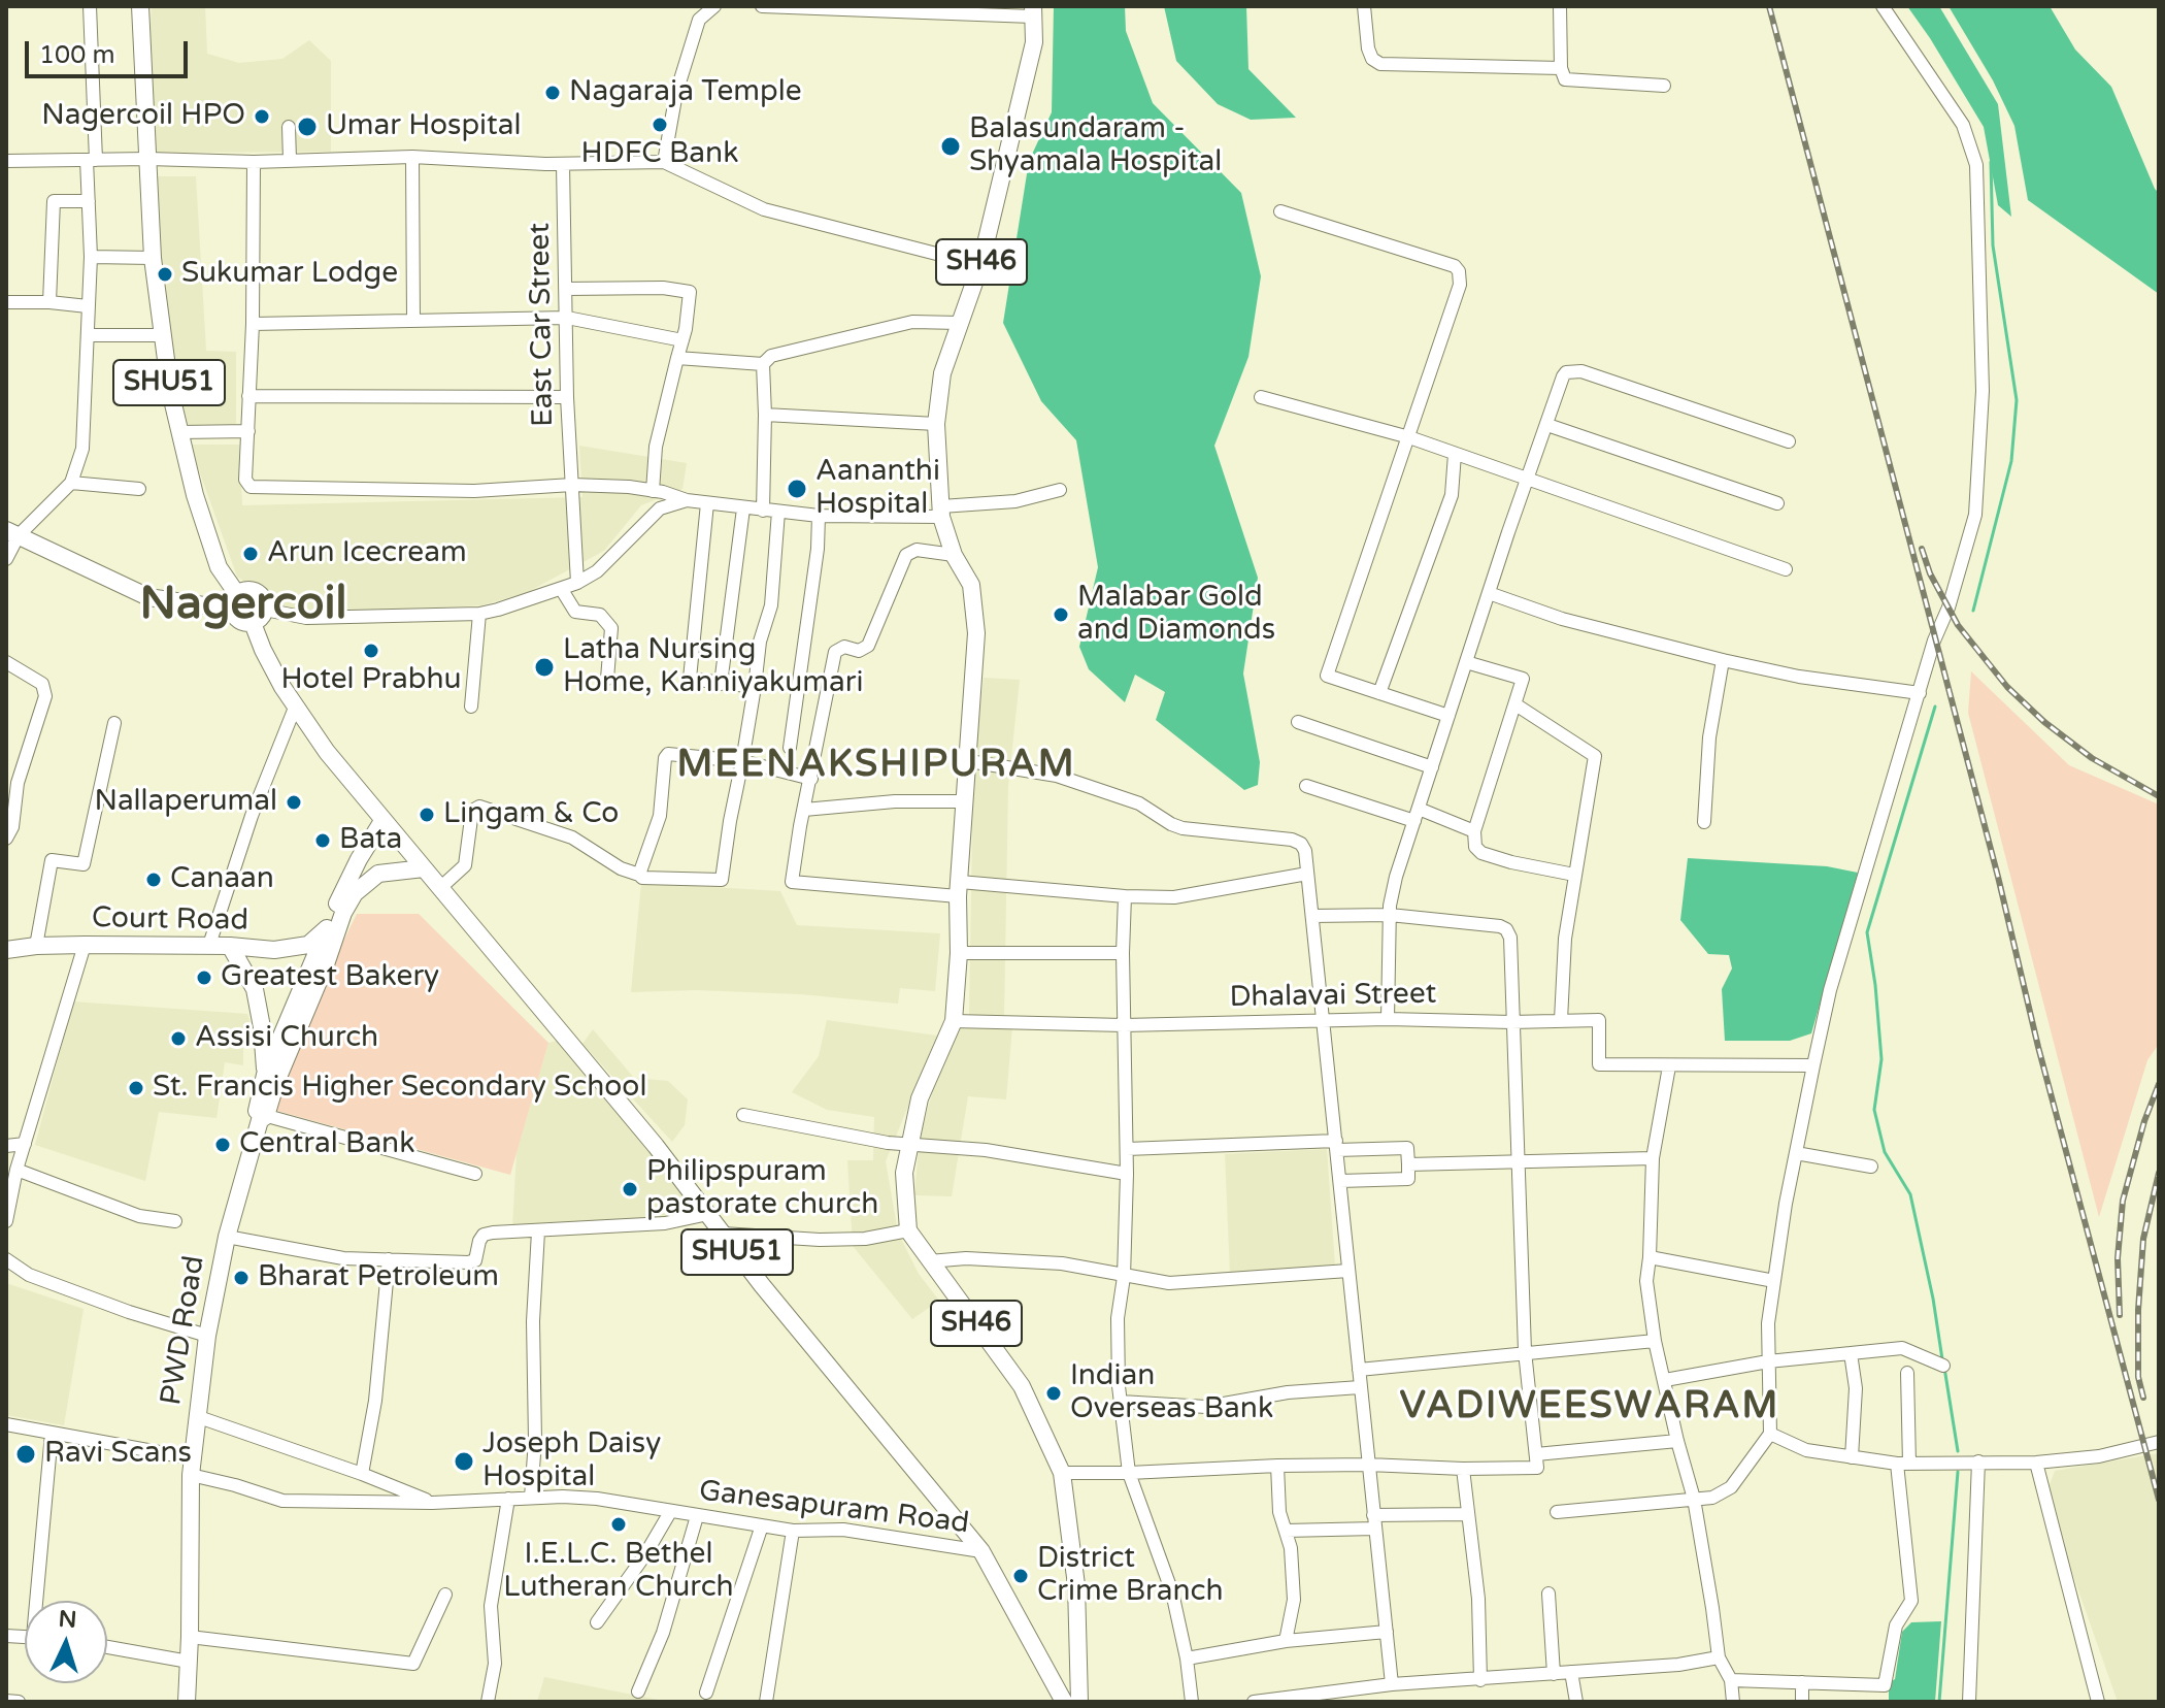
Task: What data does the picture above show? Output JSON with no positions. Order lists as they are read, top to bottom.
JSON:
{
  "streets": {
    "main road": [
      "SH46",
      "SHU51",
      "Court Road",
      "PWD Road"
    ],
    "street": ["East Car Street", "Dhalavai Street", "Ganesapuram Road"]
  },
  "crossings": [
    ["SH46", "Dhalavai Street"],
    ["SHU51", "PWD Road"],
    ["SHU51", "Ganesapuram Road"],
    ["Court Road", "PWD Road"],
    ["PWD Road", "Ganesapuram Road"]
  ],
  "districts": ["Nagercoil", "MEENAKSHIPURAM", "VADIWEESWARAM"],
  "places": [
    "Nagaraja Temple",
    "Nagercoil HPO",
    "HDFC Bank",
    "Umar Hospital",
    "Balasundaram - Shyamala Hospital",
    "Sukumar Lodge",
    "Aananthi Hospital",
    "Arun Icecream",
    "Malabar Gold and Diamonds",
    "Hotel Prabhu",
    "Latha Nursing Home, Kanniyakumari",
    "Nallaperumal",
    "Lingam & Co",
    "Bata",
    "Canaan",
    "Greatest Bakery",
    "Assisi Church",
    "St. Francis Higher Secondary School",
    "Central Bank",
    "Philipspuram pastorate church",
    "Bharat Petroleum",
    "Indian Overseas Bank",
    "Ravi Scans",
    "Joseph Daisy Hospital",
    "I.E.L.C. Bethel Lutheran Church",
    "District Crime Branch"
  ],
  "scale_bar": "100 m",
  "north": "top"
}
